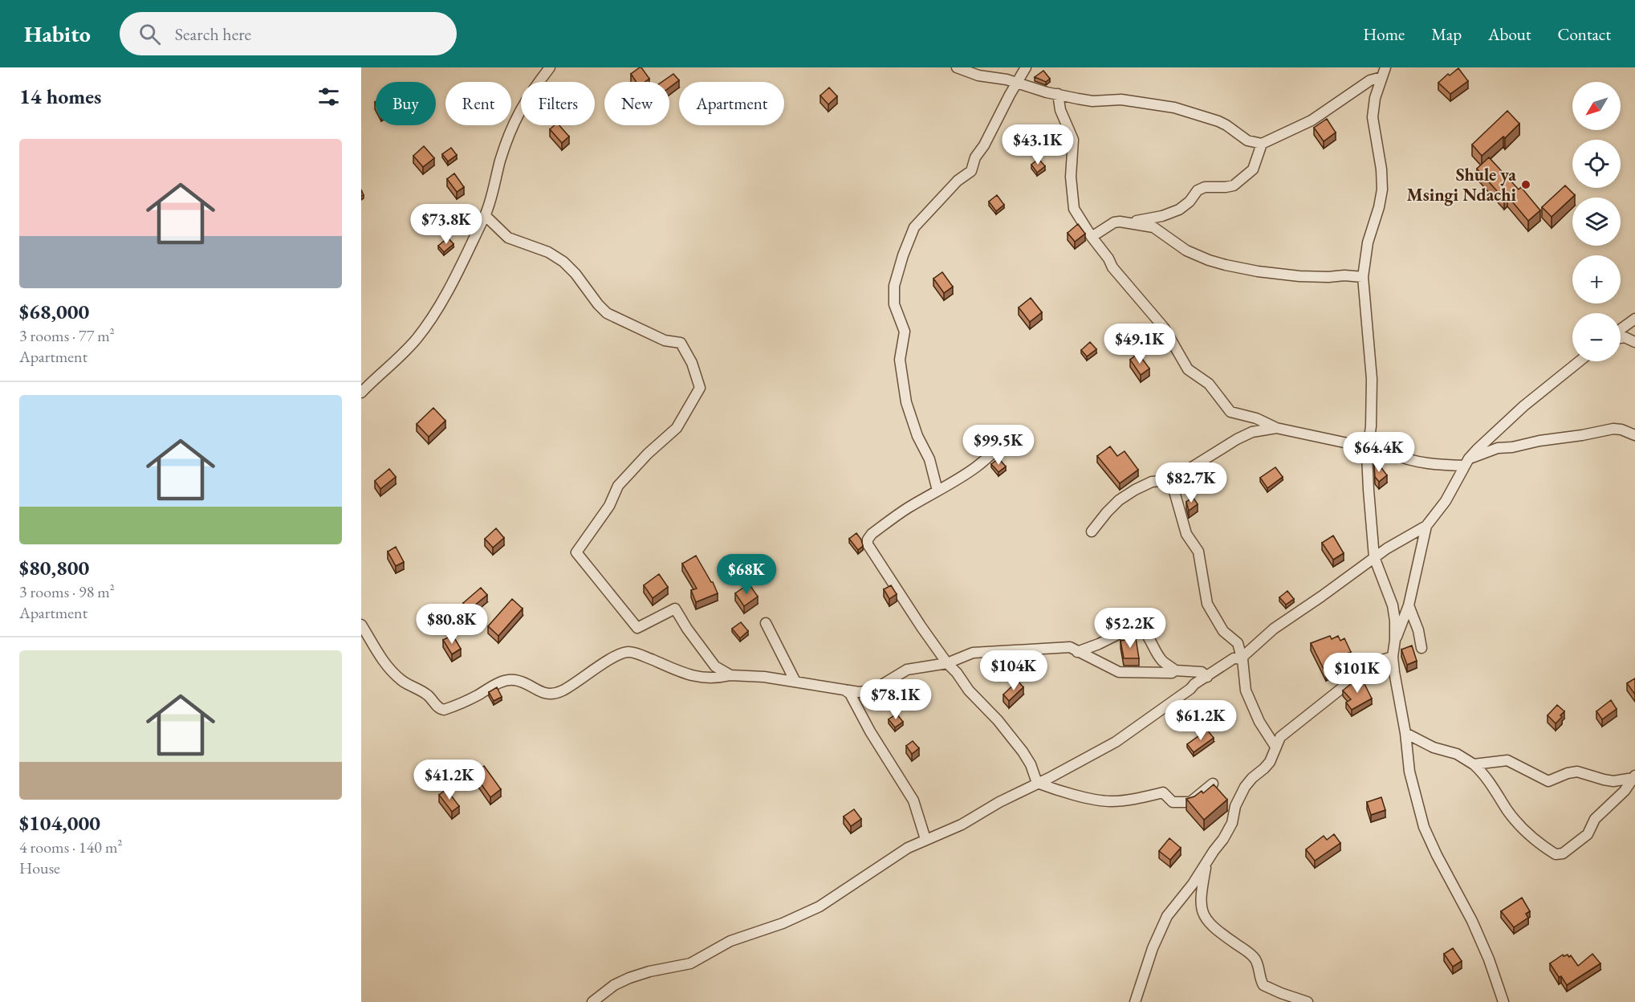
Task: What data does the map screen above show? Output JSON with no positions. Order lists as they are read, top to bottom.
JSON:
{
  "places": ["Shule ya Msingi Ndachi"],
  "north": "bottom left",
  "page": {
    "header": "Habito",
    "search": "Search here",
    "nav": [
      "Home",
      "Map",
      "About",
      "Contact"
    ],
    "heading": "14 homes",
    "map_buttons": ["+", "−"],
    "chip": [
      "Buy",
      "Rent",
      "Filters",
      "New",
      "Apartment"
    ],
    "price": [
      "$43.1K",
      "$73.8K",
      "$49.1K",
      "$99.5K",
      "$64.4K",
      "$82.7K",
      "$68K",
      "$80.8K",
      "$52.2K",
      "$104K",
      "$101K",
      "$78.1K",
      "$61.2K",
      "$41.2K"
    ],
    "list": [
      {
        "name": "$68,000",
        "note": "3 rooms · 77 m² · Apartment"
      },
      {
        "name": "$80,800",
        "note": "3 rooms · 98 m² · Apartment"
      },
      {
        "name": "$104,000",
        "note": "4 rooms · 140 m² · House"
      }
    ]
  }
}
